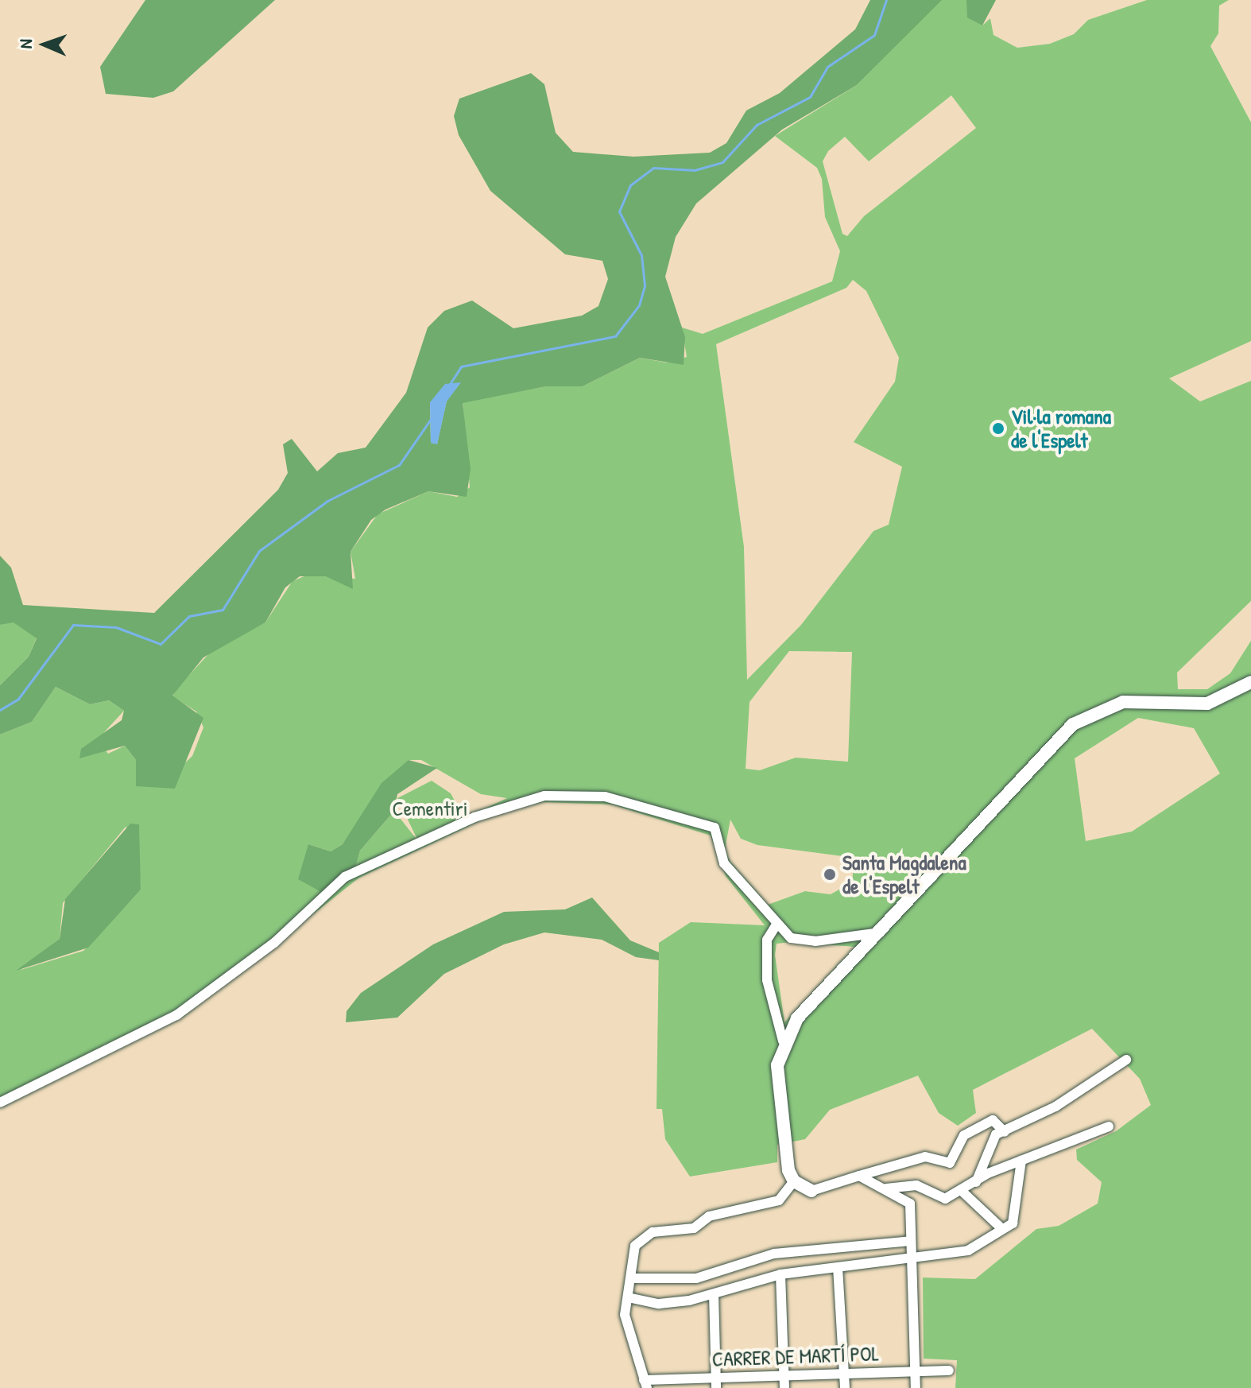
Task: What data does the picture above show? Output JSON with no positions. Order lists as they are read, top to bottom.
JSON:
{
  "streets": {
    "street": ["CARRER DE MARTÍ POL"]
  },
  "parks": ["Cementiri"],
  "places": ["Vil·la romana de l'Espelt", "Santa Magdalena de l'Espelt"],
  "north": "left"
}
